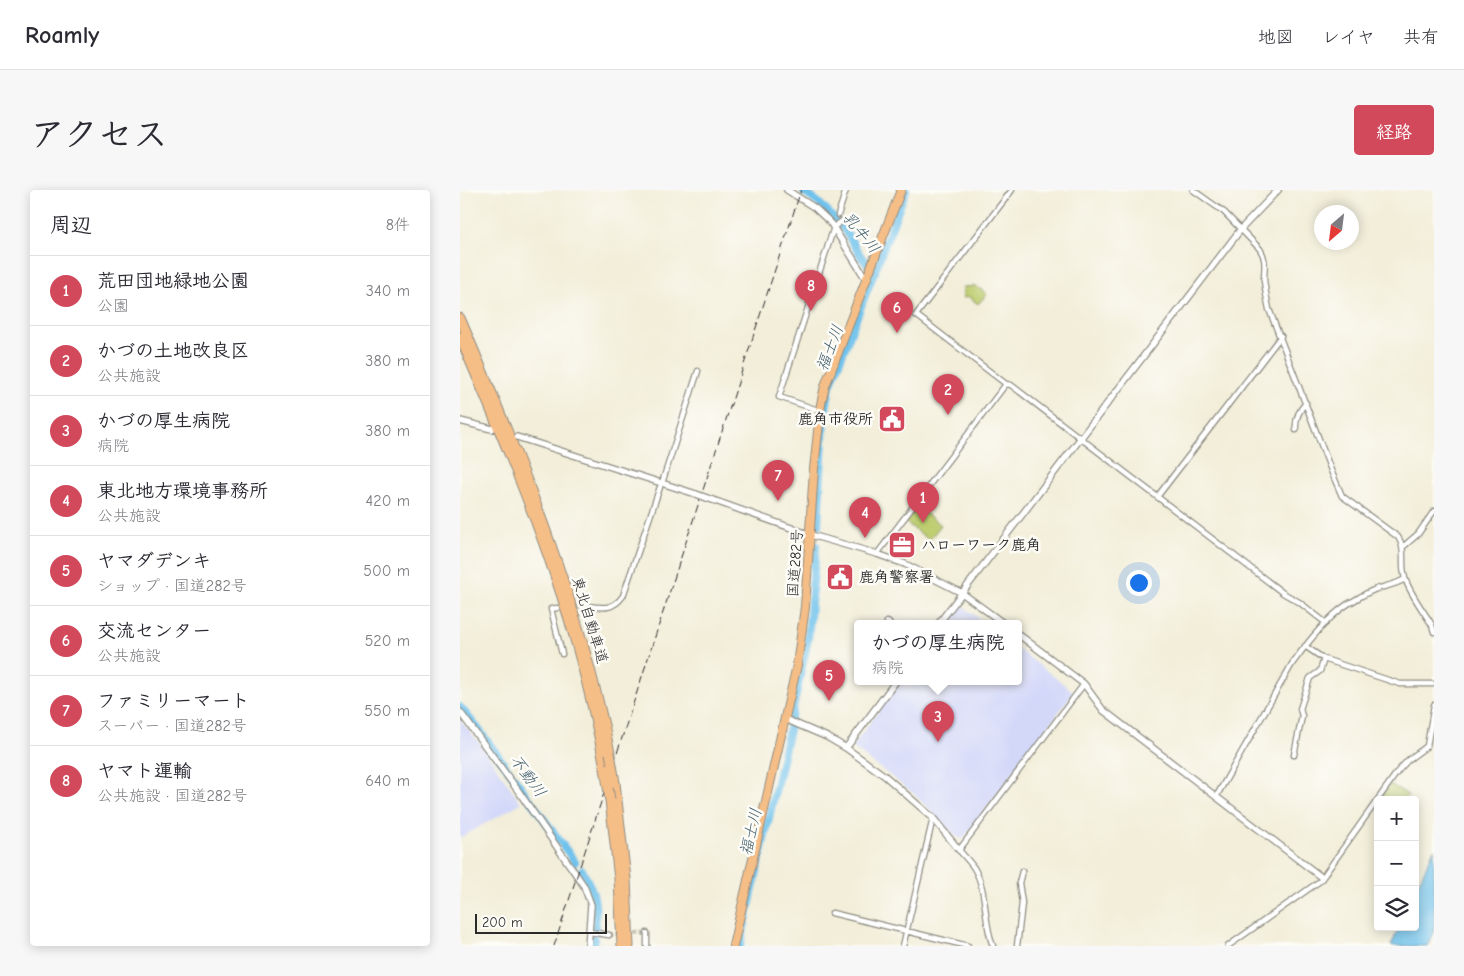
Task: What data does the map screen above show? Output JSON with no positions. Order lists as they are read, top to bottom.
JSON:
{
  "streets": {
    "highway": ["国道282号", "東北自動車道"]
  },
  "water": ["乳牛川", "福士川", "不動川"],
  "places": {
    "public building": ["鹿角市役所", "鹿角警察署"],
    "office": ["ハローワーク鹿角"]
  },
  "scale_bar": "200 m",
  "north": "bottom left",
  "page": {
    "header": "Roamly",
    "nav": ["地図", "レイヤ", "共有"],
    "title": "アクセス",
    "buttons": "経路",
    "heading": ["周辺", "8件"],
    "list": [
      {
        "mark": "1",
        "name": "荒田団地緑地公園",
        "note": "公園",
        "value": "340 m"
      },
      {
        "mark": "2",
        "name": "かづの土地改良区",
        "note": "公共施設",
        "value": "380 m"
      },
      {
        "mark": "3",
        "name": "かづの厚生病院",
        "note": "病院",
        "value": "380 m"
      },
      {
        "mark": "4",
        "name": "東北地方環境事務所",
        "note": "公共施設",
        "value": "420 m"
      },
      {
        "mark": "5",
        "name": "ヤマダデンキ",
        "note": "ショップ · 国道282号",
        "value": "500 m"
      },
      {
        "mark": "6",
        "name": "交流センター",
        "note": "公共施設",
        "value": "520 m"
      },
      {
        "mark": "7",
        "name": "ファミリーマート",
        "note": "スーパー · 国道282号",
        "value": "550 m"
      },
      {
        "mark": "8",
        "name": "ヤマト運輸",
        "note": "公共施設 · 国道282号",
        "value": "640 m"
      }
    ],
    "pins": [
      "8",
      "6",
      "2",
      "7",
      "1",
      "4",
      "5",
      "3"
    ],
    "popup": ["かづの厚生病院", "病院"],
    "map_buttons": ["+", "−"],
    "scale": "200 m"
  }
}
